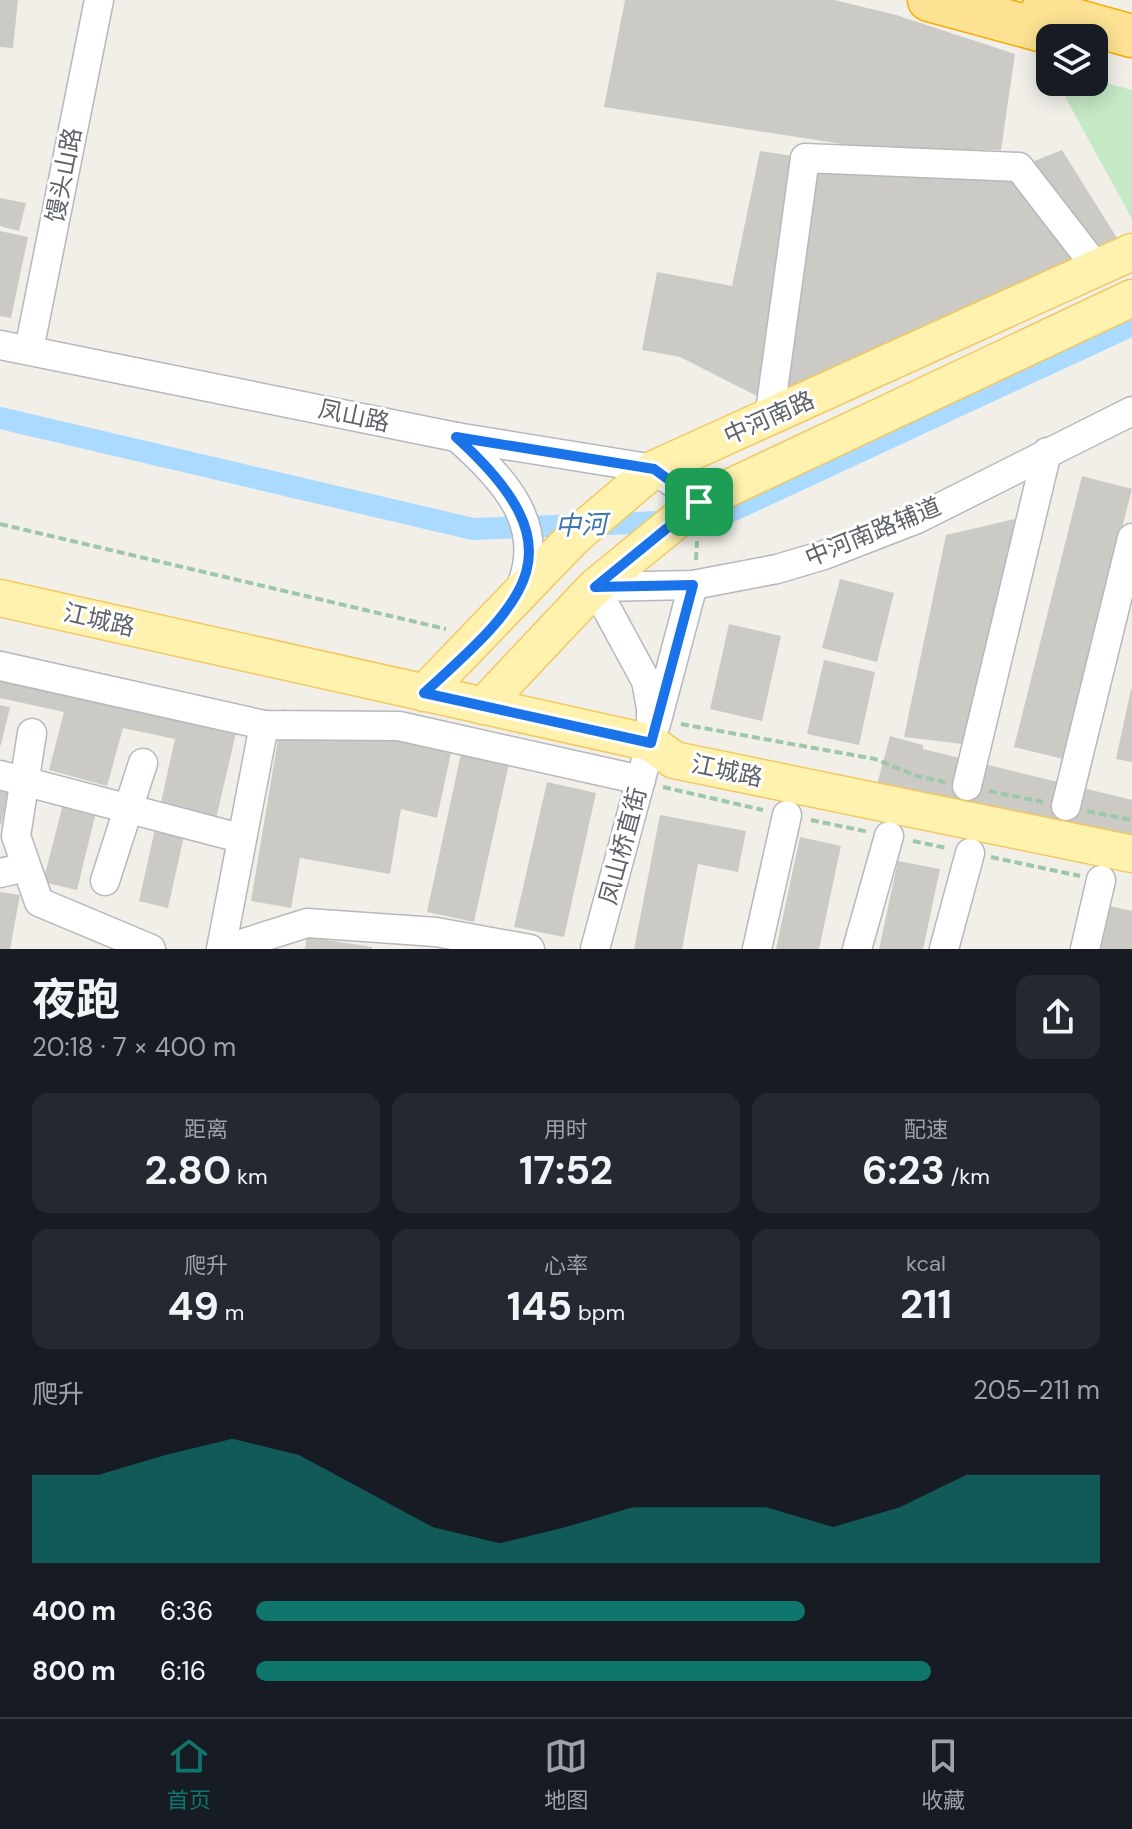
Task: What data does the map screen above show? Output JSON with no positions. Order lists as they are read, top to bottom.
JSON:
{
  "streets": {
    "main road": ["中河南路", "江城路"],
    "street": [
      "馒头山路",
      "凤山路",
      "中河南路辅道",
      "凤山桥直街"
    ]
  },
  "crossings": [
    ["馒头山路", "凤山路"],
    ["凤山路", "中河南路"],
    ["中河南路", "中河南路辅道"],
    ["中河南路", "江城路"],
    ["中河南路辅道", "凤山桥直街"],
    ["江城路", "凤山桥直街"]
  ],
  "water": ["中河"],
  "page": {
    "heading": ["夜跑", "20:18 · 7 × 400 m"],
    "stats": [
      ["距离", "2.80 km"],
      ["用时", "17:52"],
      ["配速", "6:23 /km"],
      ["爬升", "49 m"],
      ["心率", "145 bpm"],
      ["kcal", "211"]
    ],
    "chart": ["爬升", "205–211 m"],
    "list": [
      {
        "name": "400 m",
        "note": "6:36"
      },
      {
        "name": "800 m",
        "note": "6:16"
      }
    ],
    "tabs": ["首页", "地图", "收藏"]
  }
}
